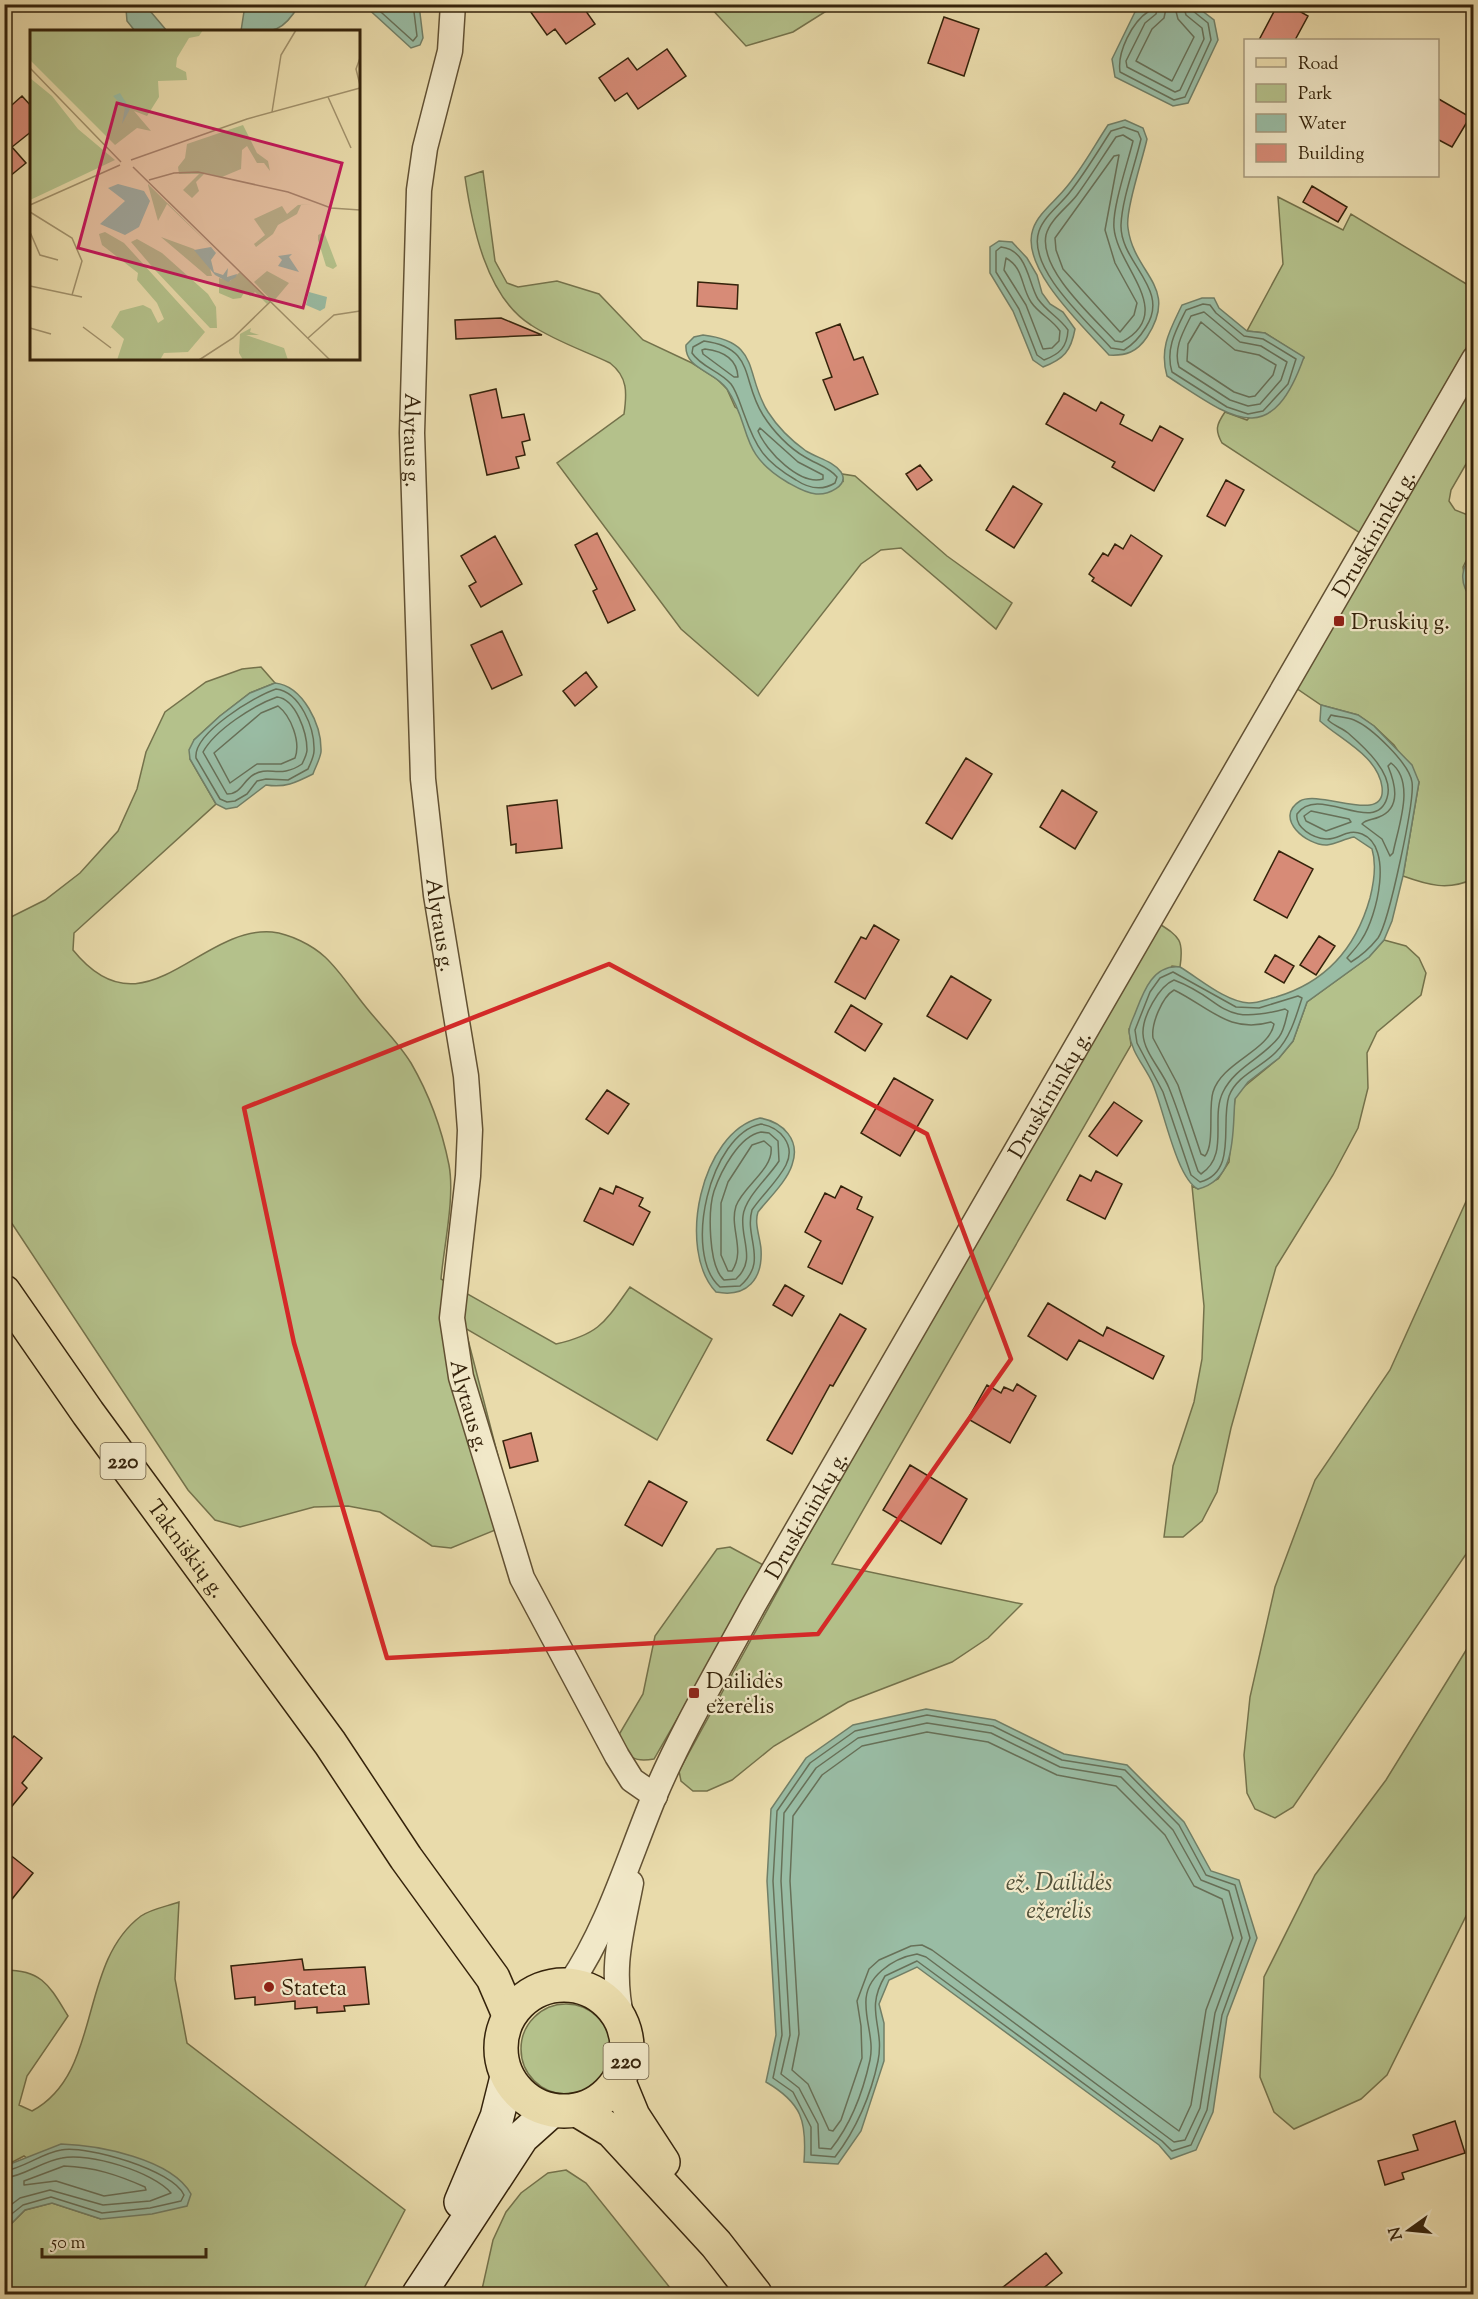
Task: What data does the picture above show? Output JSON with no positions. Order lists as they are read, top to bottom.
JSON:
{
  "streets": {
    "main road": ["220", "Takniškių g."],
    "street": ["Alytaus g.", "Druskininkų g."]
  },
  "crossings": [
    ["Alytaus g.", "Druskininkų g."],
    ["220", "Takniškių g."]
  ],
  "water": ["ež. Dailidės ežerėlis"],
  "places": {
    "transit": ["Druskių g.", "Dailidės ežerėlis"],
    "other": ["Stateta"]
  },
  "legend": [
    "Road",
    "Park",
    "Water",
    "Building"
  ],
  "scale_bar": "50 m",
  "north": "left"
}
